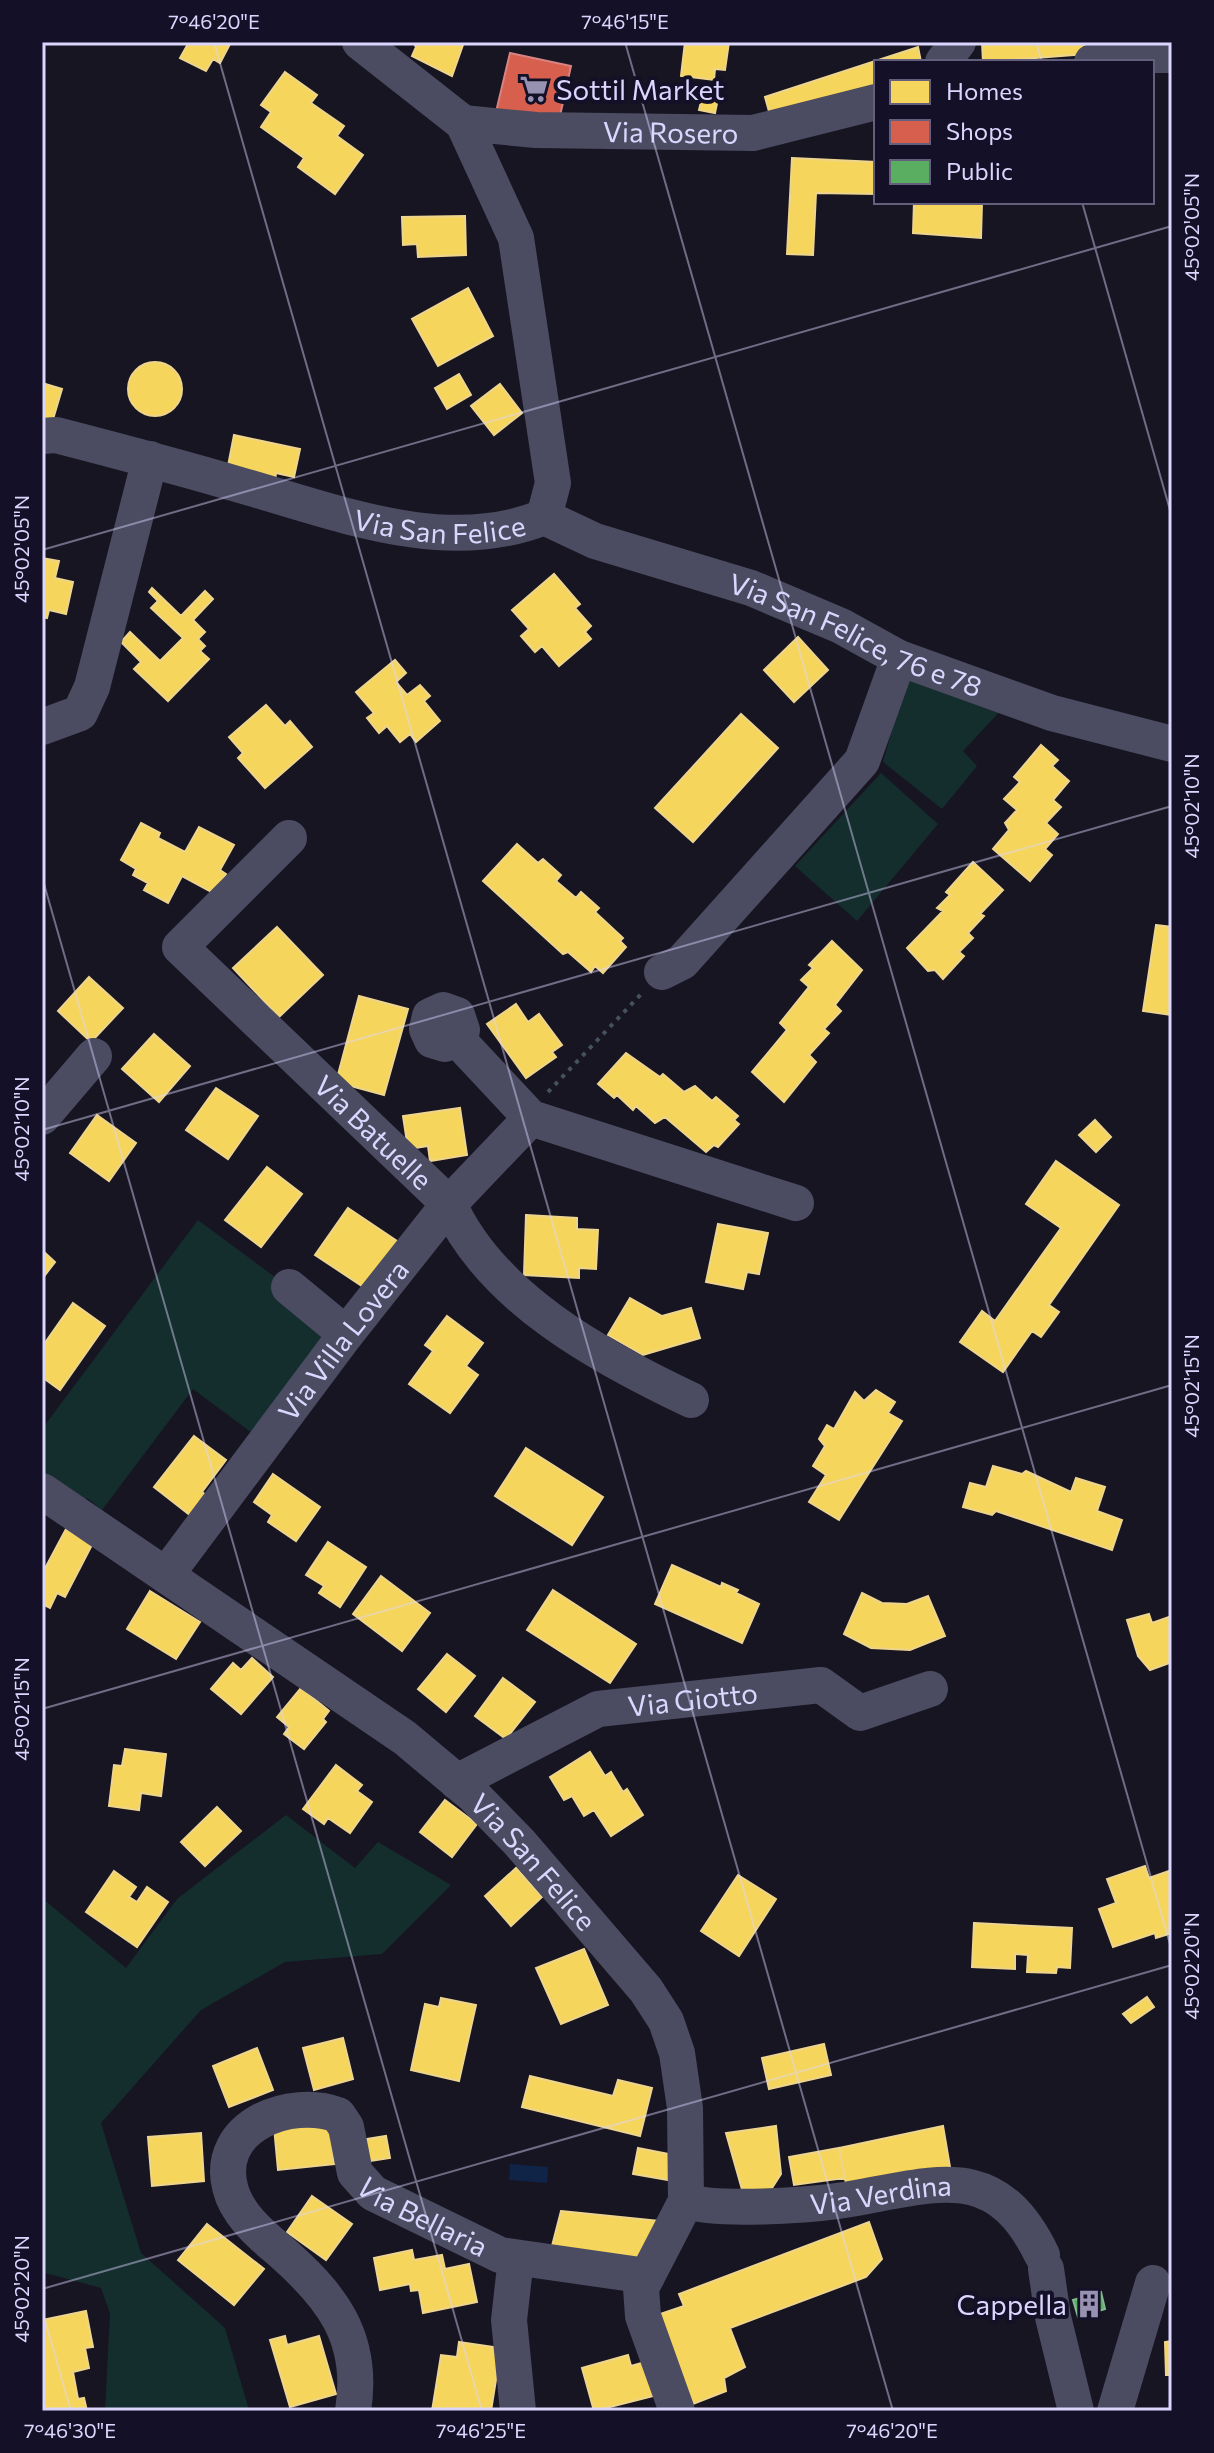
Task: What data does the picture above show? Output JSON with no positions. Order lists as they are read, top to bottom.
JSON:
{
  "streets": {
    "street": [
      "Via Rosero",
      "Via San Felice",
      "Via San Felice, 76 e 78",
      "Via Batuelle",
      "Via Villa Lovera",
      "Via Giotto",
      "Via Verdina",
      "Via Bellaria"
    ]
  },
  "crossings": [
    ["Via Rosero", "Via San Felice"],
    ["Via San Felice", "Via San Felice, 76 e 78"],
    ["Via San Felice", "Via Villa Lovera"],
    ["Via San Felice", "Via Giotto"],
    ["Via San Felice", "Via Verdina"],
    ["Via San Felice", "Via Bellaria"],
    ["Via Batuelle", "Via Villa Lovera"]
  ],
  "places": {
    "supermarket": ["Sottil Market"],
    "building": ["Cappella"]
  },
  "legend": ["Homes", "Shops", "Public"],
  "coordinates": [
    "7°46'20\"E",
    "7°46'15\"E",
    "45°02'05\"N",
    "45°02'10\"N",
    "45°02'15\"N",
    "45°02'20\"N",
    "7°46'30\"E",
    "7°46'25\"E"
  ]
}
